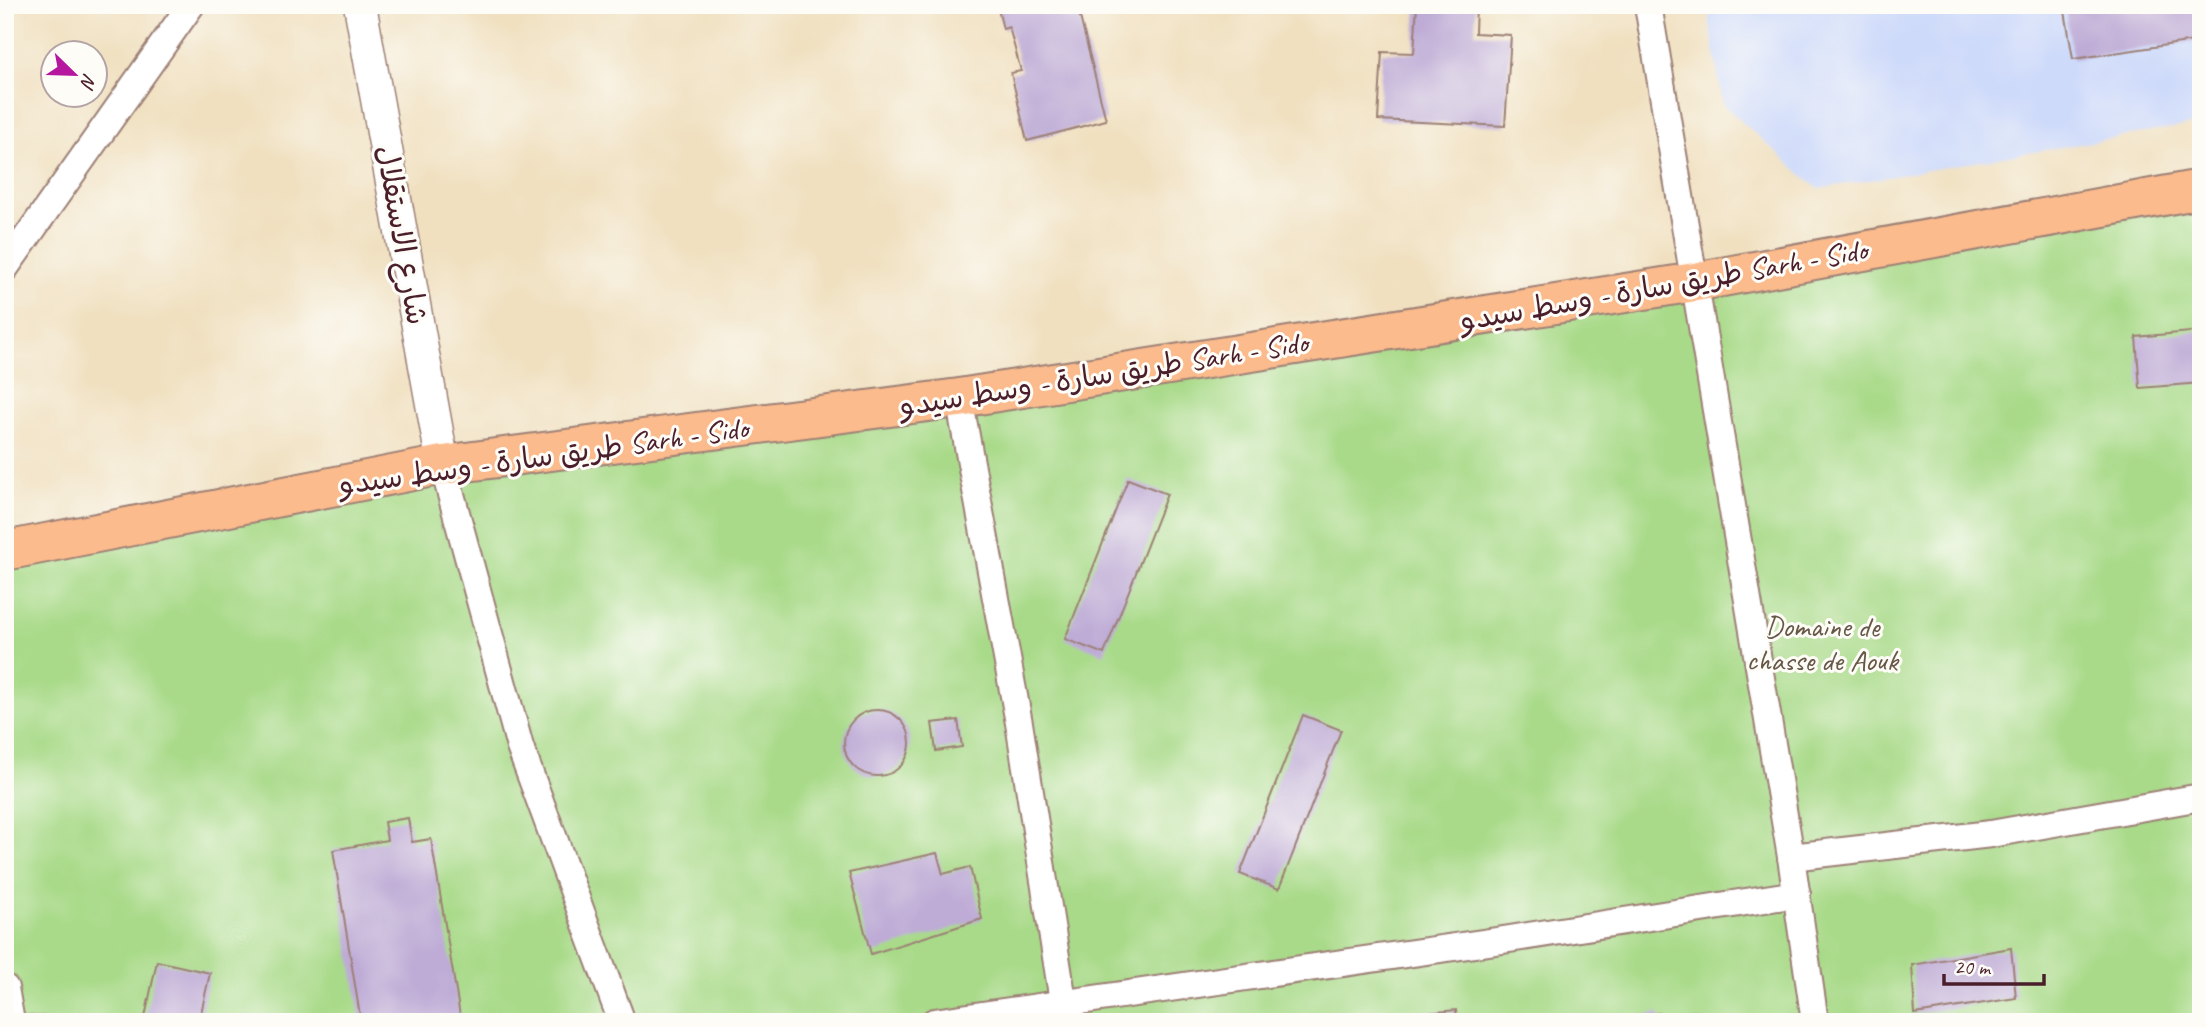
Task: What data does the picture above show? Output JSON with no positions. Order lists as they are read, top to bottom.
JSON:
{
  "streets": {
    "main road": ["طريق سارة - وسط سيدو Sarh - Sido"],
    "street": ["شارع الاستقلال"]
  },
  "crossings": [
    ["شارع الاستقلال", "طريق سارة - وسط سيدو Sarh - Sido"]
  ],
  "parks": ["Domaine de chasse de Aouk"],
  "scale_bar": "20 m",
  "north": "bottom right"
}
